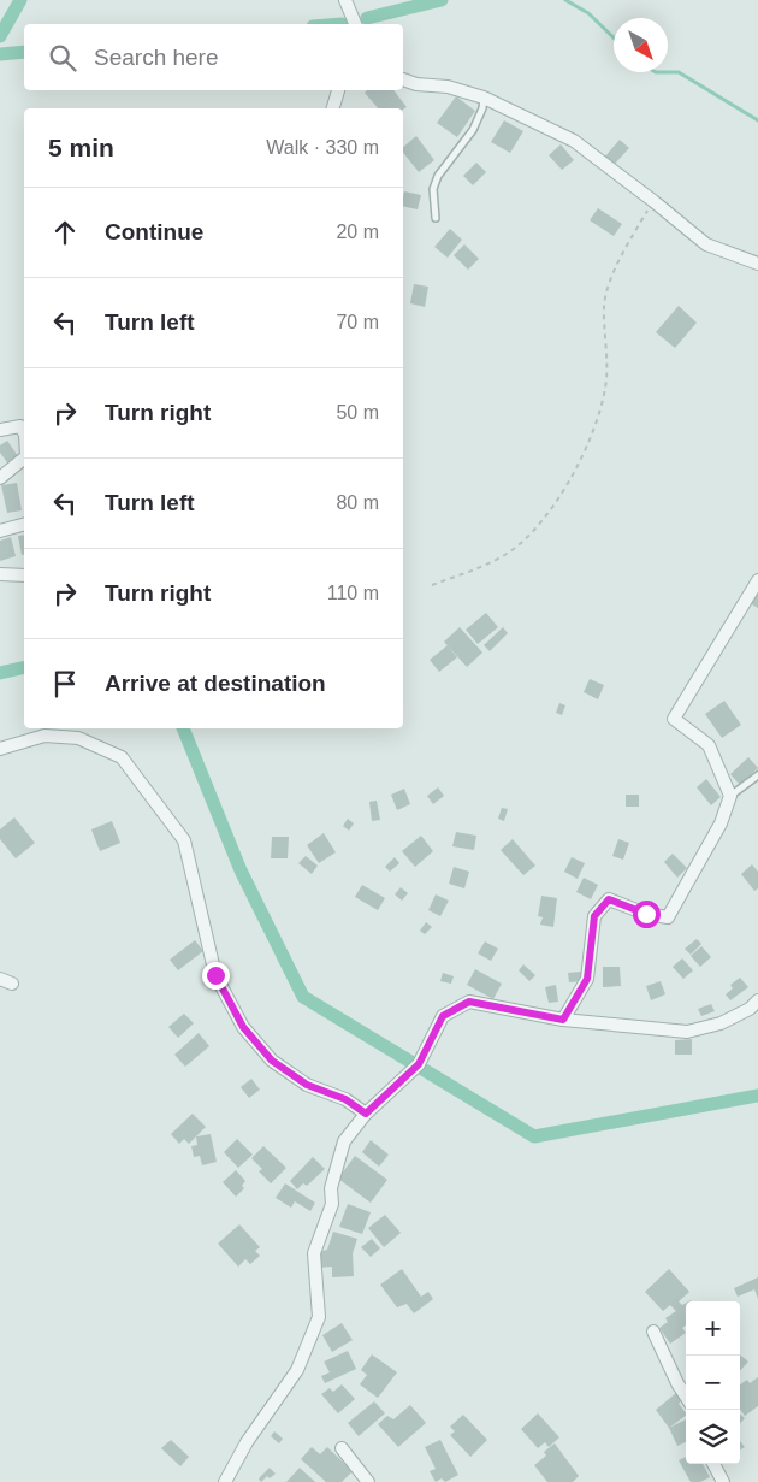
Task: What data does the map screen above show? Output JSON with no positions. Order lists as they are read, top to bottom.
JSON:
{
  "north": "bottom right",
  "page": {
    "search": "Search here",
    "heading": ["5 min", "Walk · 330 m"],
    "list": [
      ["Continue", "20 m"],
      ["Turn left", "70 m"],
      ["Turn right", "50 m"],
      ["Turn left", "80 m"],
      ["Turn right", "110 m"],
      "Arrive at destination"
    ],
    "map_buttons": ["+", "−"]
  }
}
